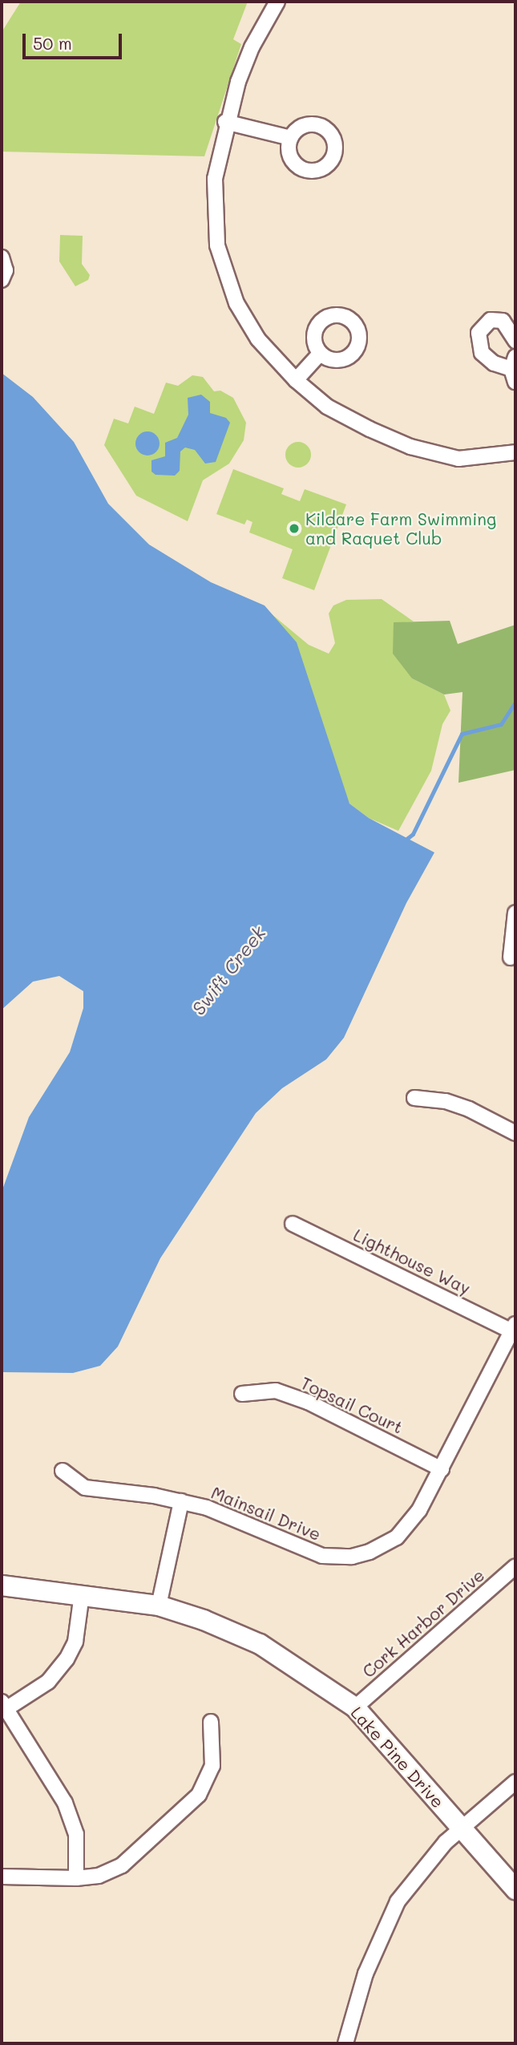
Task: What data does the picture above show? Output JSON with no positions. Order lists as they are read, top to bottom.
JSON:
{
  "streets": {
    "street": [
      "Lighthouse Way",
      "Topsail Court",
      "Mainsail Drive",
      "Cork Harbor Drive",
      "Lake Pine Drive"
    ]
  },
  "crossings": [
    ["Lighthouse Way", "Mainsail Drive"],
    ["Topsail Court", "Mainsail Drive"],
    ["Cork Harbor Drive", "Lake Pine Drive"]
  ],
  "water": ["Swift Creek"],
  "places": ["Kildare Farm Swimming and Raquet Club"],
  "scale_bar": "50 m"
}
